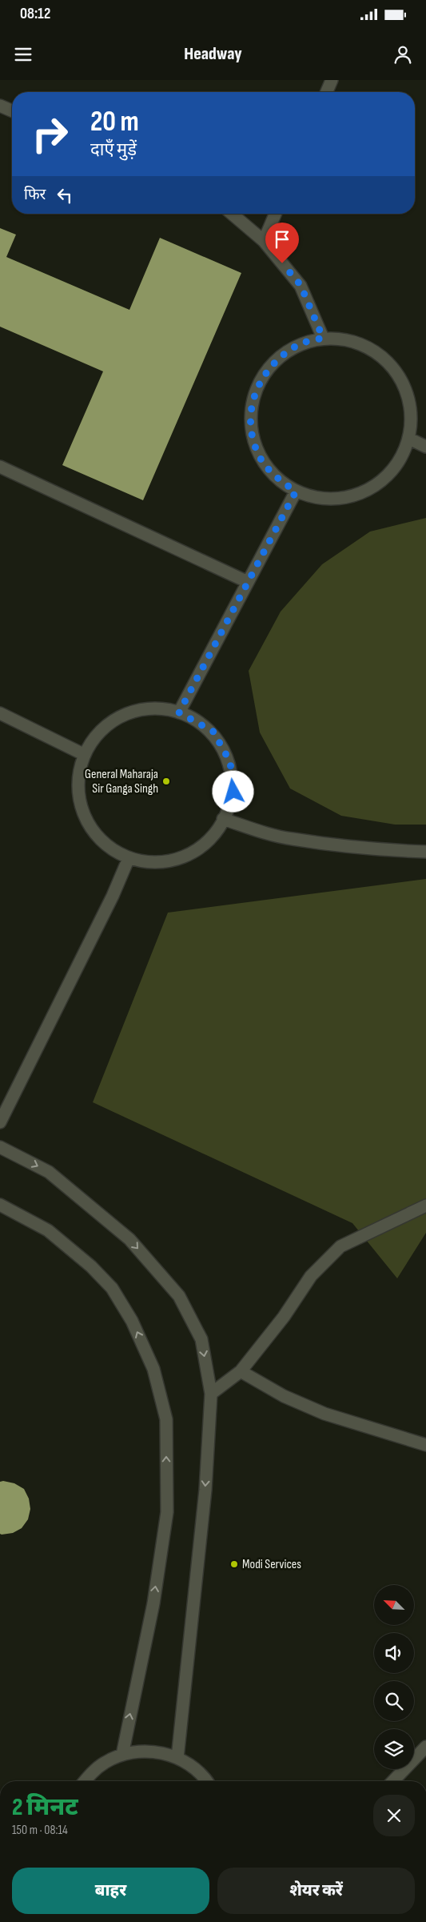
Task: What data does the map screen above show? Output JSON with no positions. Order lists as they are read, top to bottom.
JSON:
{
  "places": ["General Maharaja Sir Ganga Singh", "Modi Services"],
  "north": "top left",
  "page": {
    "status": "08:12",
    "header": "Headway",
    "turn": ["20 m", "दाएँ मुड़ें"],
    "then": "फिर",
    "heading": ["2 मिनट", "150 m · 08:14"],
    "buttons": ["बाहर", "शेयर करें"]
  }
}
